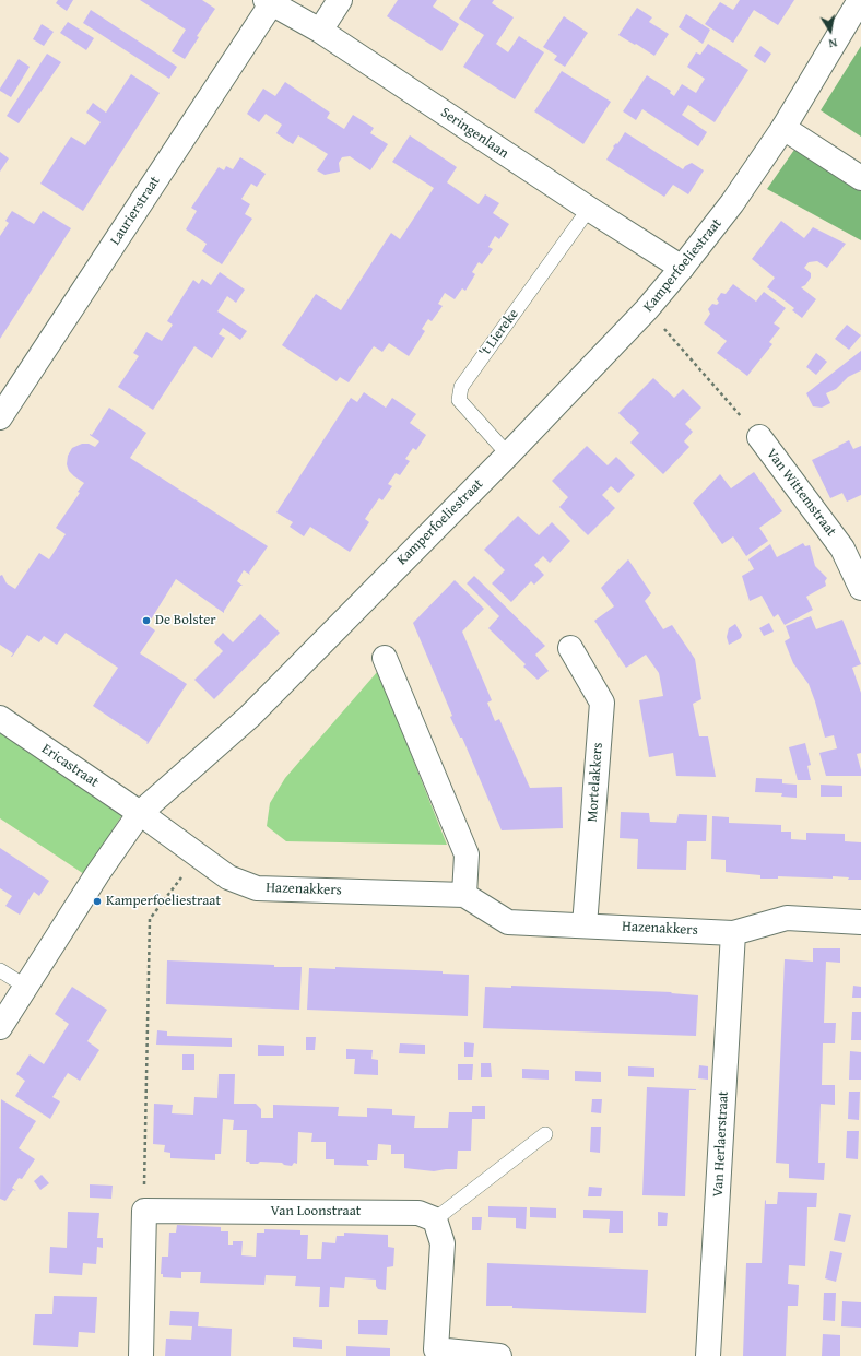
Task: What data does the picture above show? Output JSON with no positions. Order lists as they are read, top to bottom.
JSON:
{
  "streets": {
    "street": [
      "Seringenlaan",
      "Laurierstraat",
      "Kamperfoeliestraat",
      "Van Wittemstraat",
      "Ericastraat",
      "Mortelakkers",
      "Hazenakkers",
      "Van Herlaerstraat",
      "Van Loonstraat"
    ],
    "lane": ["'t Liereke"]
  },
  "crossings": [
    ["Seringenlaan", "Laurierstraat"],
    ["Seringenlaan", "Kamperfoeliestraat"],
    ["Seringenlaan", "'t Liereke"],
    ["Kamperfoeliestraat", "'t Liereke"],
    ["Kamperfoeliestraat", "Ericastraat"],
    ["Kamperfoeliestraat", "Hazenakkers"],
    ["Ericastraat", "Hazenakkers"],
    ["Mortelakkers", "Hazenakkers"],
    ["Hazenakkers", "Van Herlaerstraat"]
  ],
  "places": ["De Bolster", "Kamperfoeliestraat"],
  "north": "bottom"
}
